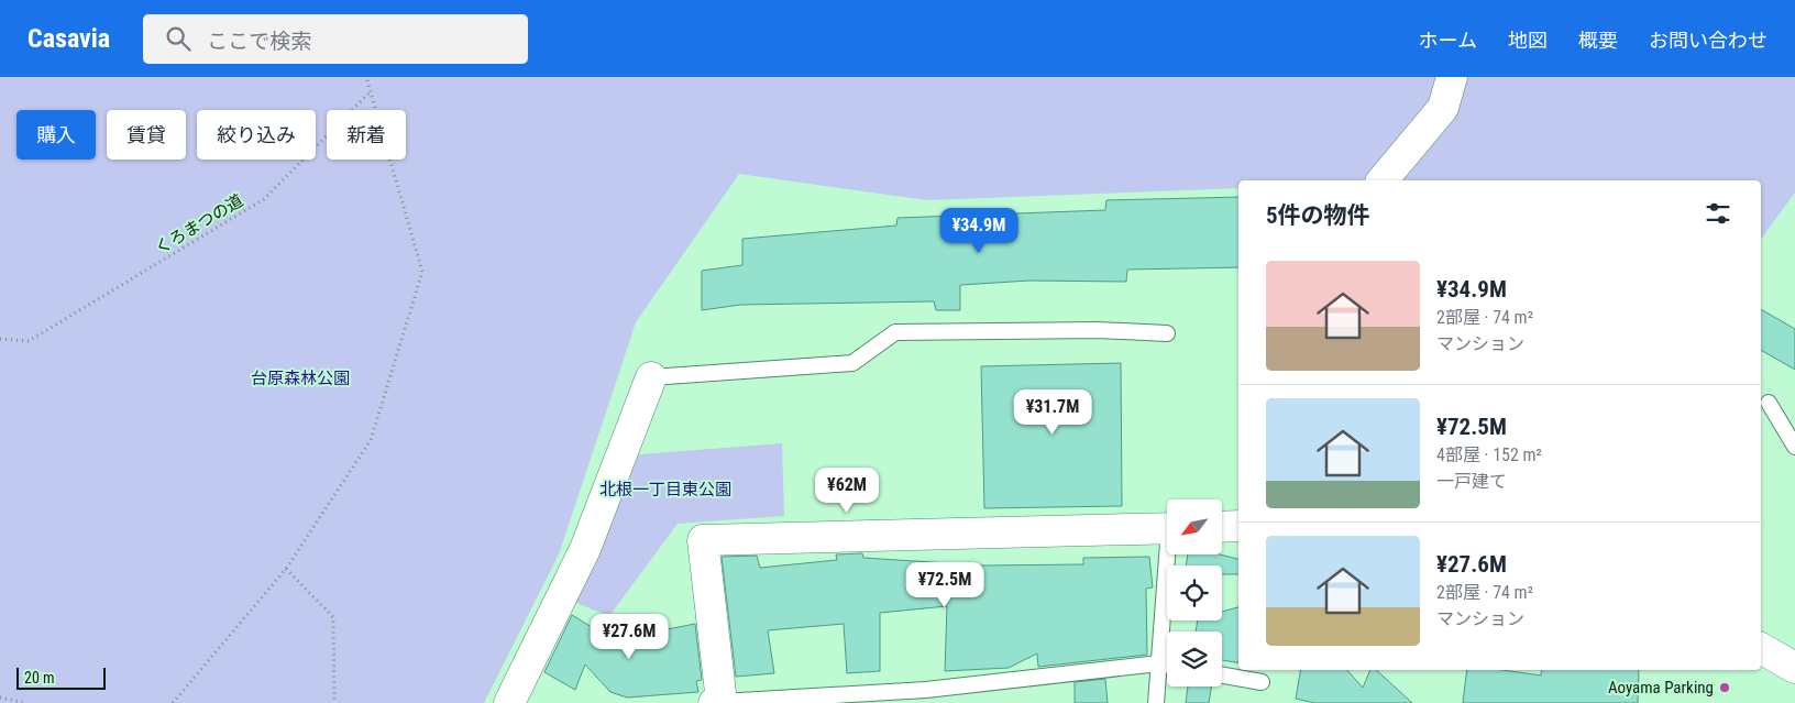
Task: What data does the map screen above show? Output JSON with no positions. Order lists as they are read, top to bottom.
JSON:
{
  "streets": {
    "path": ["くろまつの道"]
  },
  "parks": ["台原森林公園", "北根一丁目東公園"],
  "places": ["Aoyama Parking"],
  "scale_bar": "20 m",
  "north": "bottom left",
  "page": {
    "header": "Casavia",
    "search": "ここで検索",
    "nav": [
      "ホーム",
      "地図",
      "概要",
      "お問い合わせ"
    ],
    "chip": [
      "購入",
      "賃貸",
      "絞り込み",
      "新着"
    ],
    "heading": "5件の物件",
    "price": [
      "¥34.9M",
      "¥31.7M",
      "¥62M",
      "¥72.5M",
      "¥27.6M"
    ],
    "list": [
      {
        "name": "¥34.9M",
        "note": "2部屋 · 74 m² · マンション"
      },
      {
        "name": "¥72.5M",
        "note": "4部屋 · 152 m² · 一戸建て"
      },
      {
        "name": "¥27.6M",
        "note": "2部屋 · 74 m² · マンション"
      }
    ],
    "scale": "20 m"
  }
}
